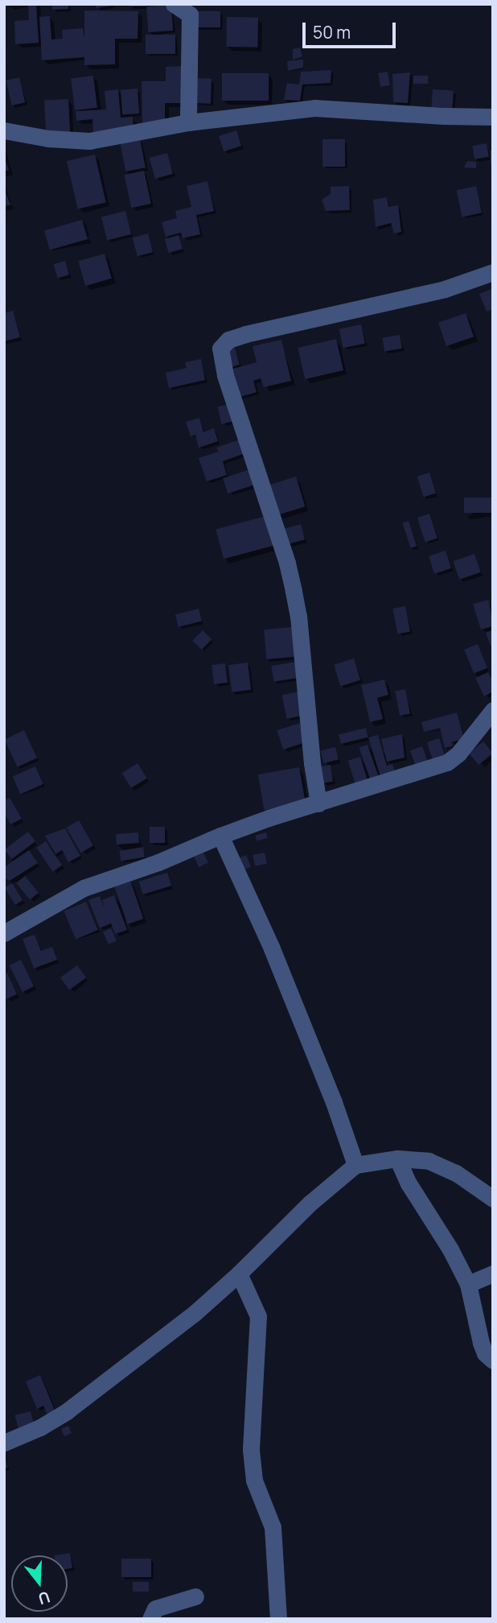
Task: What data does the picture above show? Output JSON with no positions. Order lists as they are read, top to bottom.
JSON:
{
  "scale_bar": "50 m",
  "north": "bottom"
}
